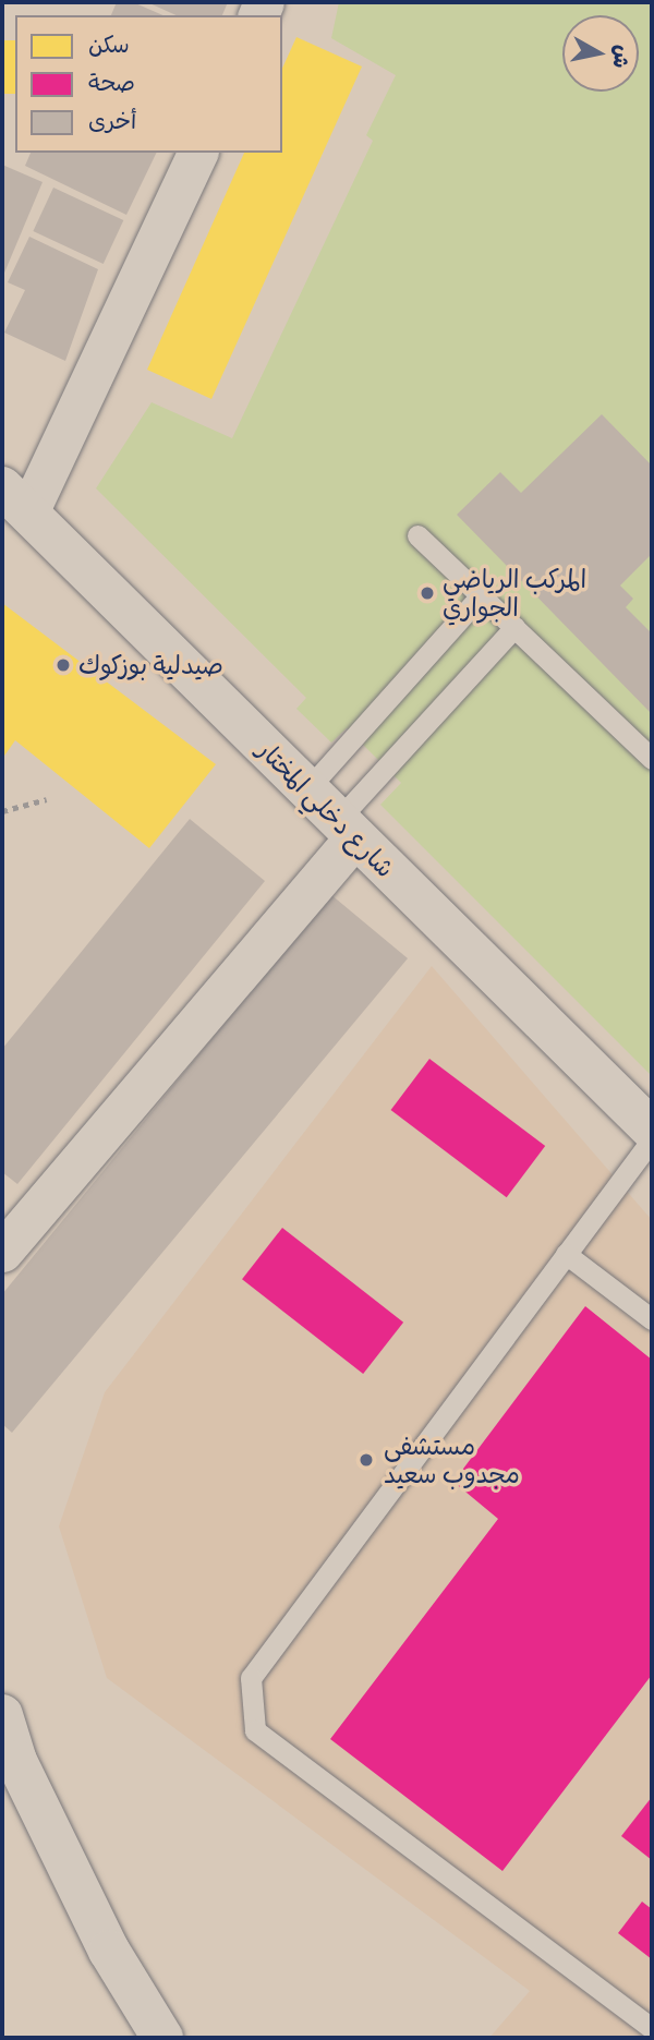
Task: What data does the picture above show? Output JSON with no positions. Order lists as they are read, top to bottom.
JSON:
{
  "streets": {
    "main road": ["شارع دخلي المختار"]
  },
  "places": ["المركب الرياضي الجواري", "صيدلية بوزكوك", "مستشفى مجدوب سعيد"],
  "legend": ["سكن", "صحة", "أخرى"],
  "north": "right"
}
